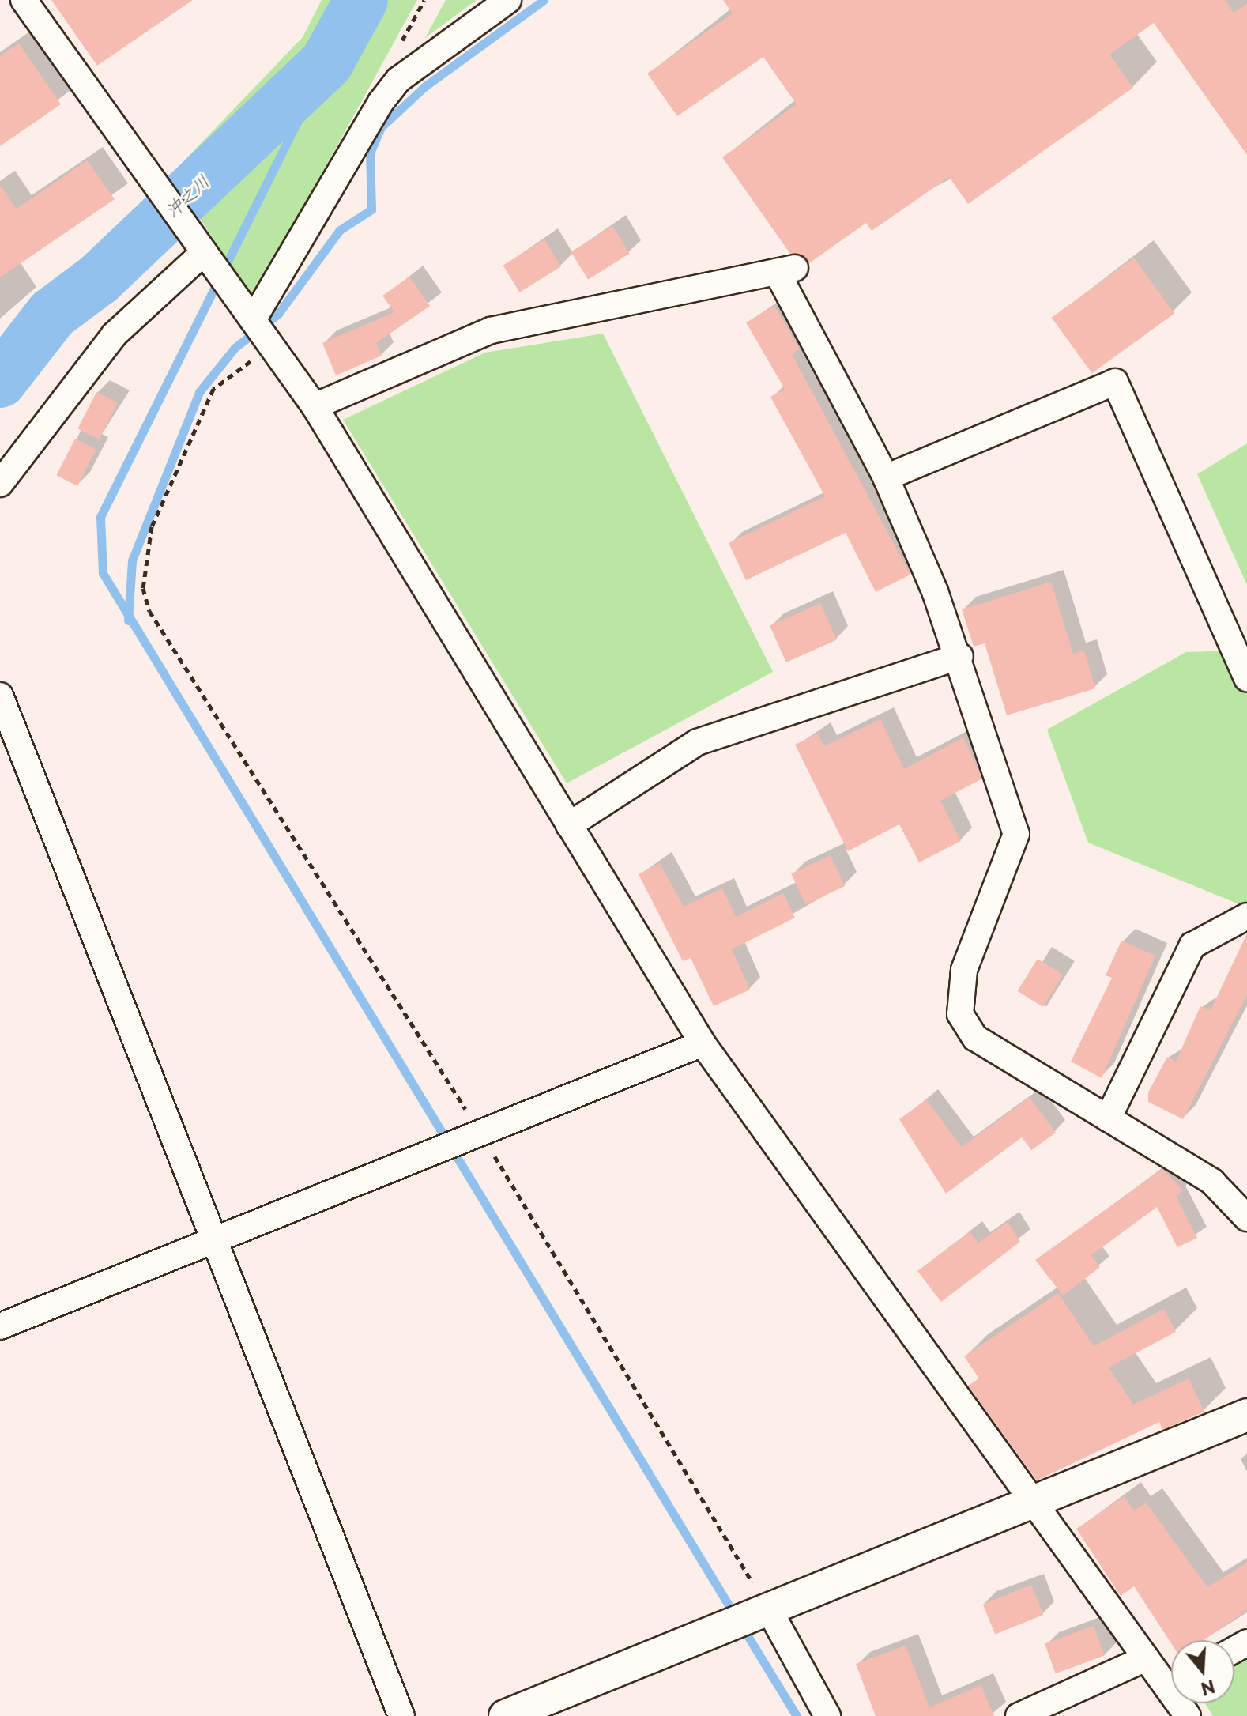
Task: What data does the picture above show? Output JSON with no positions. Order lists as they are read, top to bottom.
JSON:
{
  "water": ["沖之川"],
  "north": "bottom"
}
